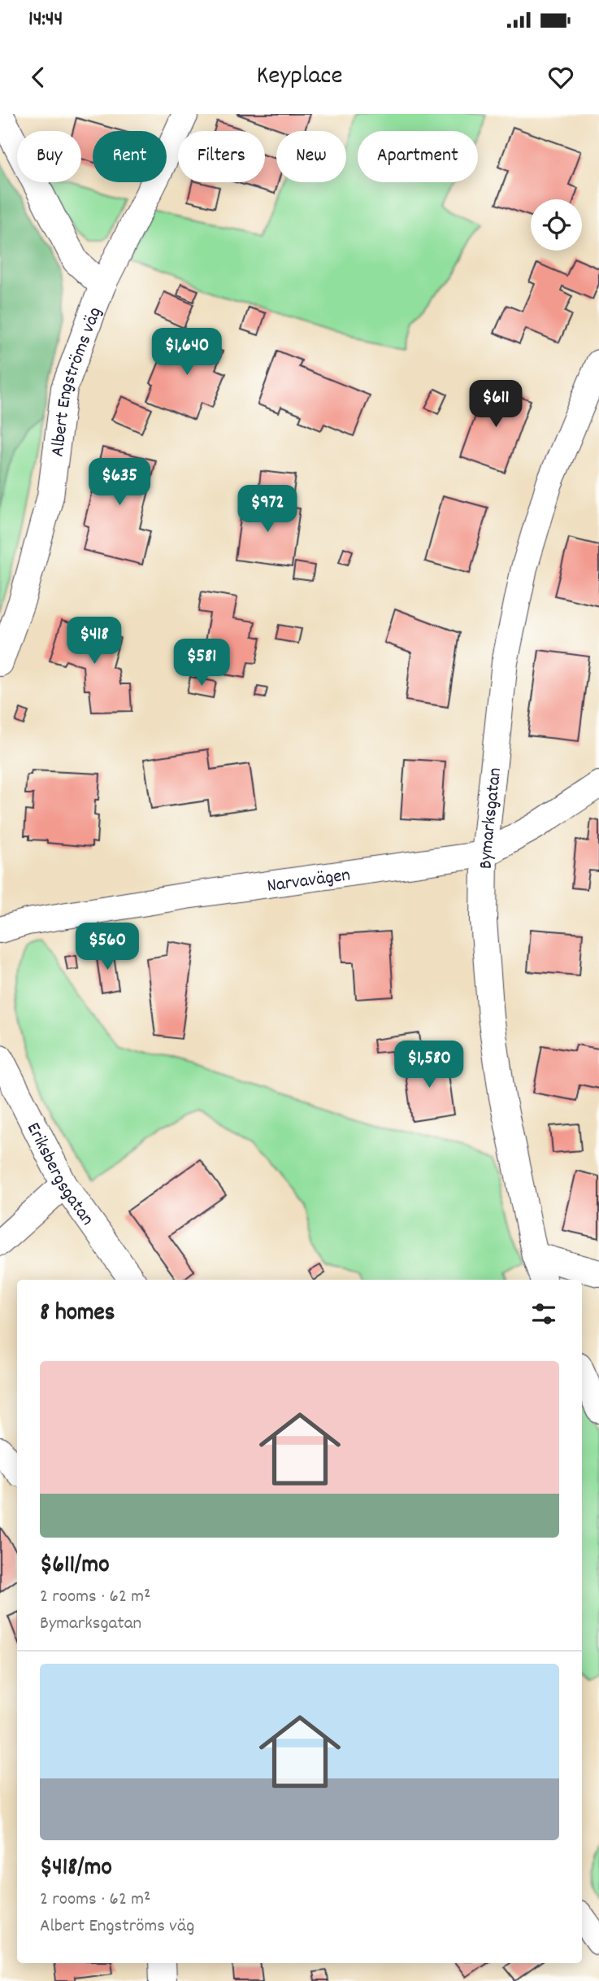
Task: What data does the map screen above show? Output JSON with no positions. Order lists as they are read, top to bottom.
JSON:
{
  "streets": {
    "street": [
      "Albert Engströms väg",
      "Bymarksgatan",
      "Narvavägen",
      "Eriksbergsgatan"
    ]
  },
  "crossings": [
    ["Bymarksgatan", "Narvavägen"]
  ],
  "page": {
    "status": "14:44",
    "header": "Keyplace",
    "chip": [
      "Buy",
      "Rent",
      "Filters",
      "New",
      "Apartment"
    ],
    "price": [
      "$1,640",
      "$611",
      "$635",
      "$972",
      "$418",
      "$581",
      "$560",
      "$1,580"
    ],
    "heading": "8 homes",
    "list": [
      {
        "name": "$611/mo",
        "note": "2 rooms · 62 m² · Bymarksgatan"
      },
      {
        "name": "$418/mo",
        "note": "2 rooms · 62 m² · Albert Engströms väg"
      }
    ]
  }
}
